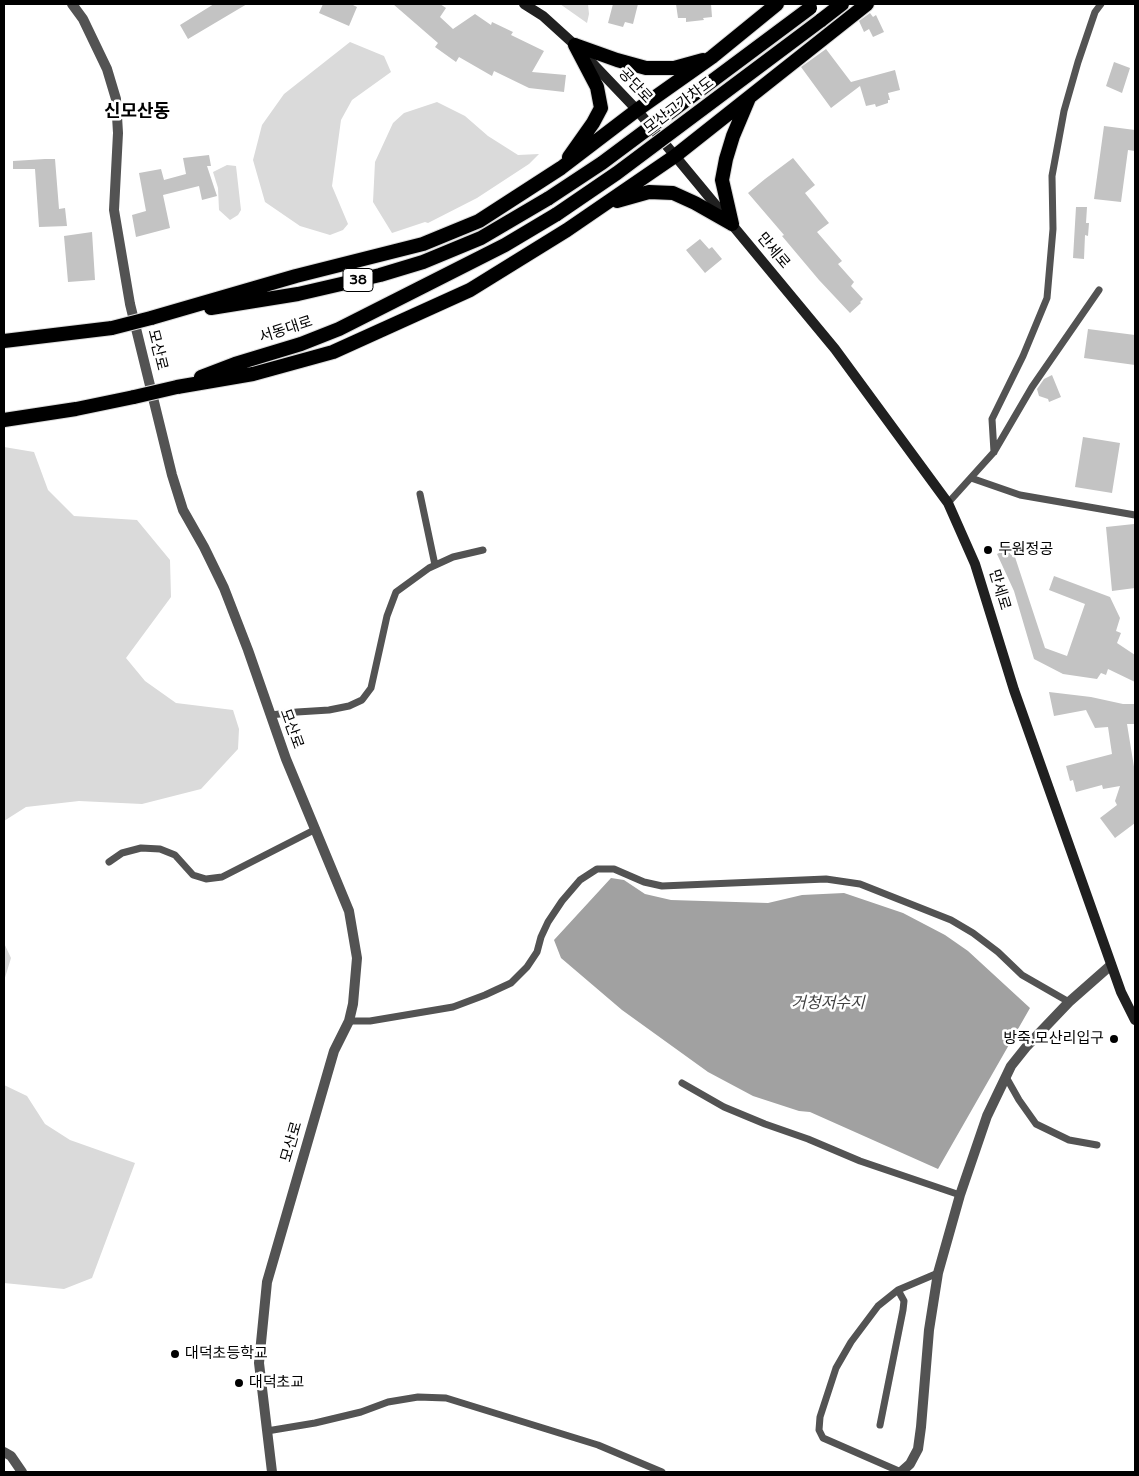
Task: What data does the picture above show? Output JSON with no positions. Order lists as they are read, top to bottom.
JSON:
{
  "streets": {
    "highway": ["모산고가차도", "38", "서동대로"],
    "main road": ["공단로", "만세로"],
    "street": ["모산로"]
  },
  "crossings": [
    ["공단로", "만세로"],
    ["모산고가차도", "서동대로"]
  ],
  "districts": ["신모산동"],
  "water": ["거청저수지"],
  "places": [
    "두원정공",
    "방죽.모산리입구",
    "대덕초등학교",
    "대덕초교"
  ]
}
